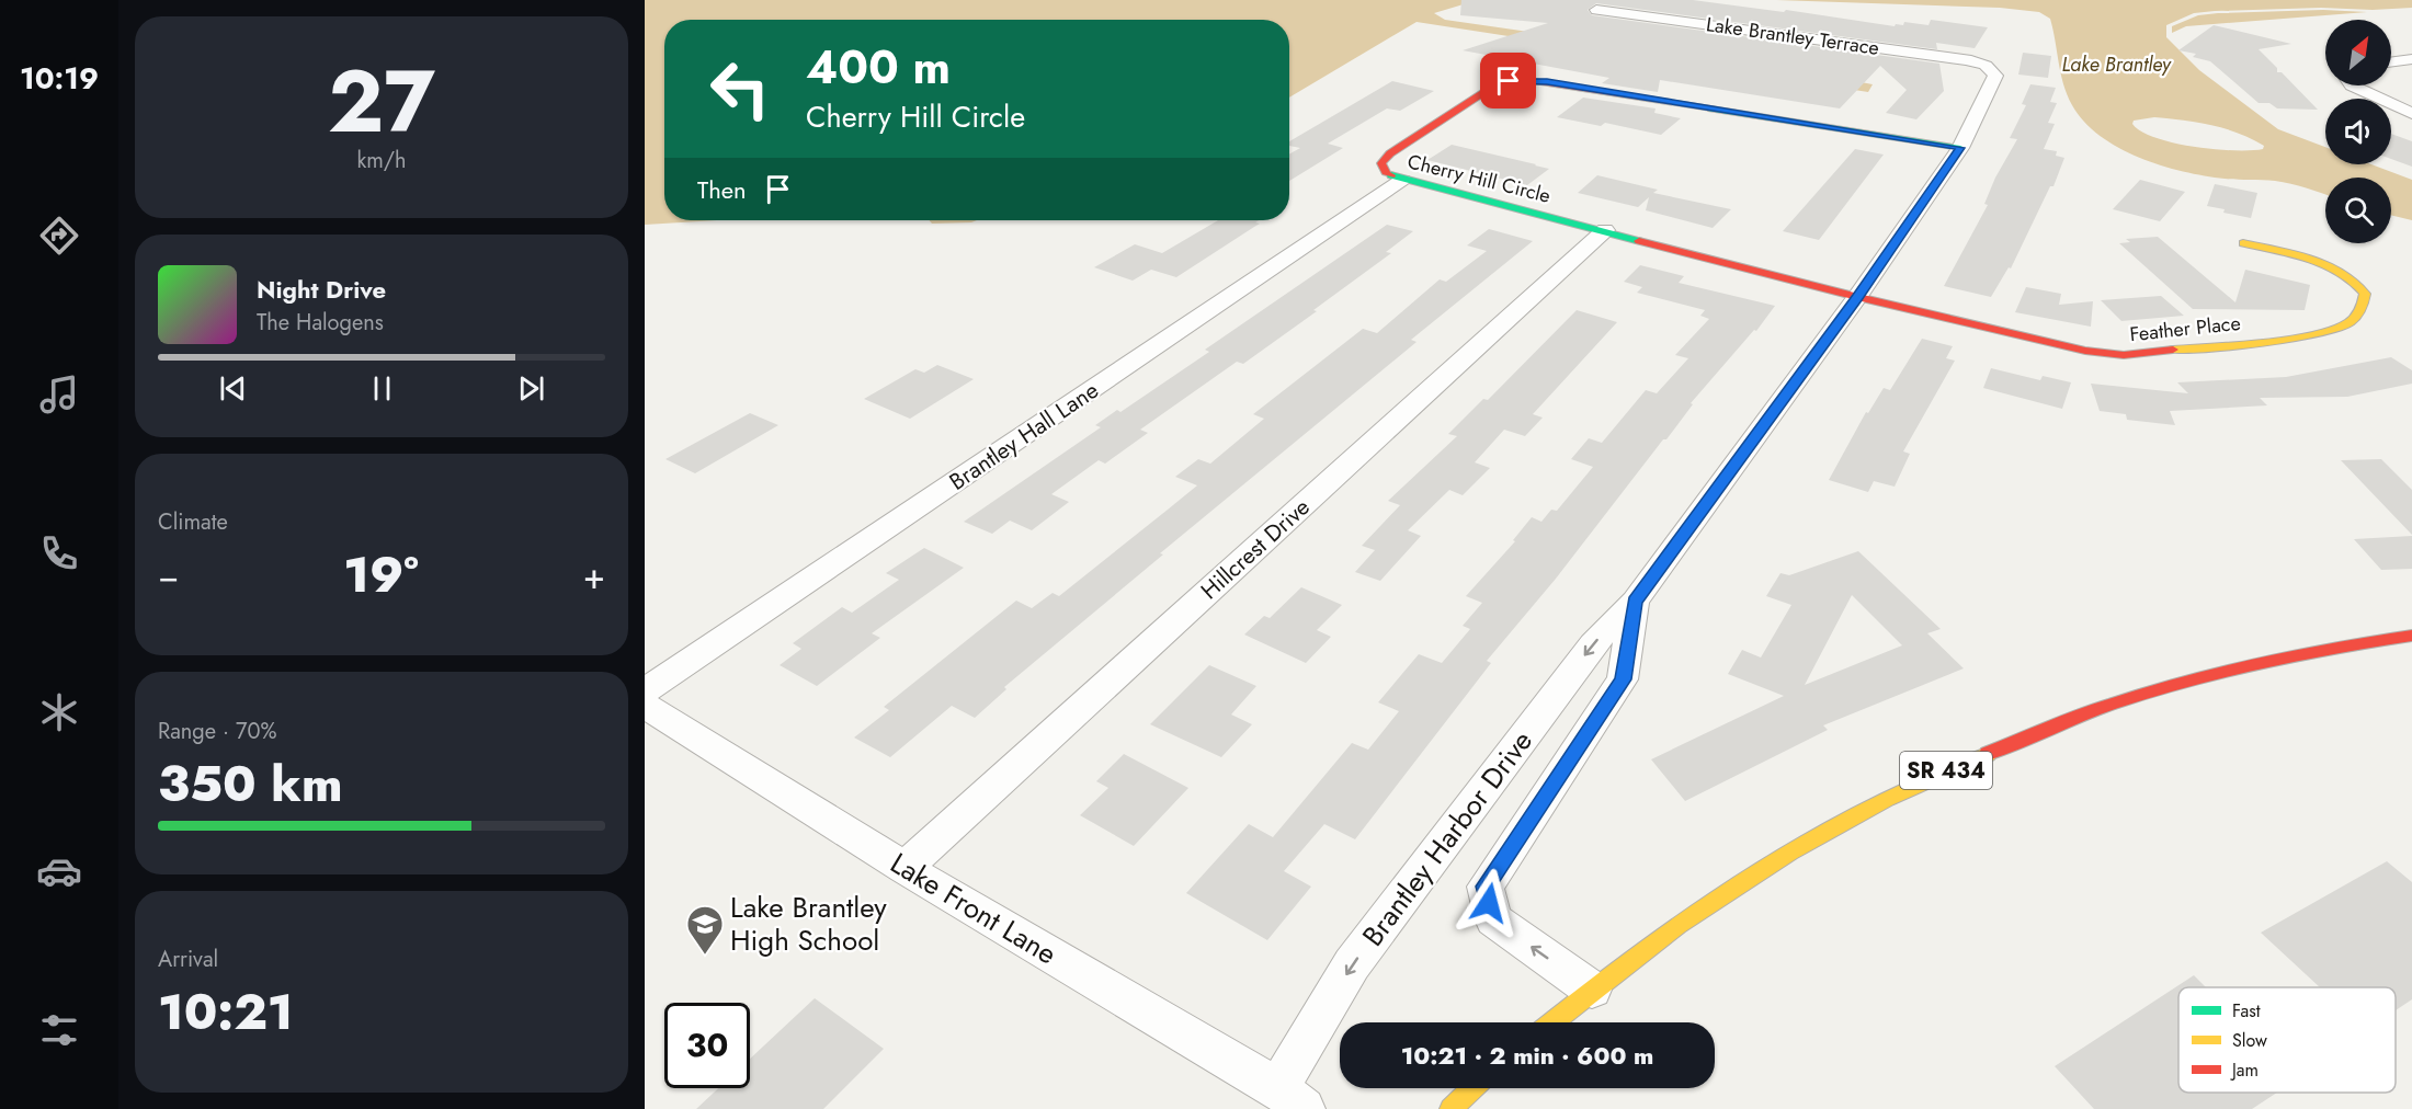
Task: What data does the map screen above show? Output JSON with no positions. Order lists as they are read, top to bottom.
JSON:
{
  "streets": {
    "street": [
      "Lake Brantley Terrace",
      "Cherry Hill Circle",
      "Feather Place",
      "Brantley Hall Lane",
      "Hillcrest Drive",
      "SR 434",
      "Brantley Harbor Drive",
      "Lake Front Lane"
    ]
  },
  "crossings": [
    ["Lake Brantley Terrace", "Brantley Harbor Drive"],
    ["Cherry Hill Circle", "Feather Place"],
    ["Cherry Hill Circle", "Brantley Hall Lane"],
    ["Cherry Hill Circle", "Hillcrest Drive"],
    ["Cherry Hill Circle", "Brantley Harbor Drive"],
    ["Feather Place", "Brantley Harbor Drive"],
    ["Hillcrest Drive", "Lake Front Lane"],
    ["SR 434", "Brantley Harbor Drive"],
    ["Brantley Harbor Drive", "Lake Front Lane"]
  ],
  "water": ["Lake Brantley"],
  "places": {
    "school or university": ["Lake Brantley High School"]
  },
  "legend": ["Fast", "Slow", "Jam"],
  "north": "top right",
  "page": {
    "tabs": "10:19",
    "tile": [
      ["27", "km/h"],
      "Climate",
      ["Range · 70%", "350 km"],
      ["Arrival", "10:21"]
    ],
    "turn": ["400 m", "Cherry Hill Circle"],
    "then": "Then",
    "song": ["Night Drive", "The Halogens"],
    "heat": ["−", "19°", "+"],
    "limit": "30",
    "trip": "10:21 · 2 min · 600 m"
  }
}
